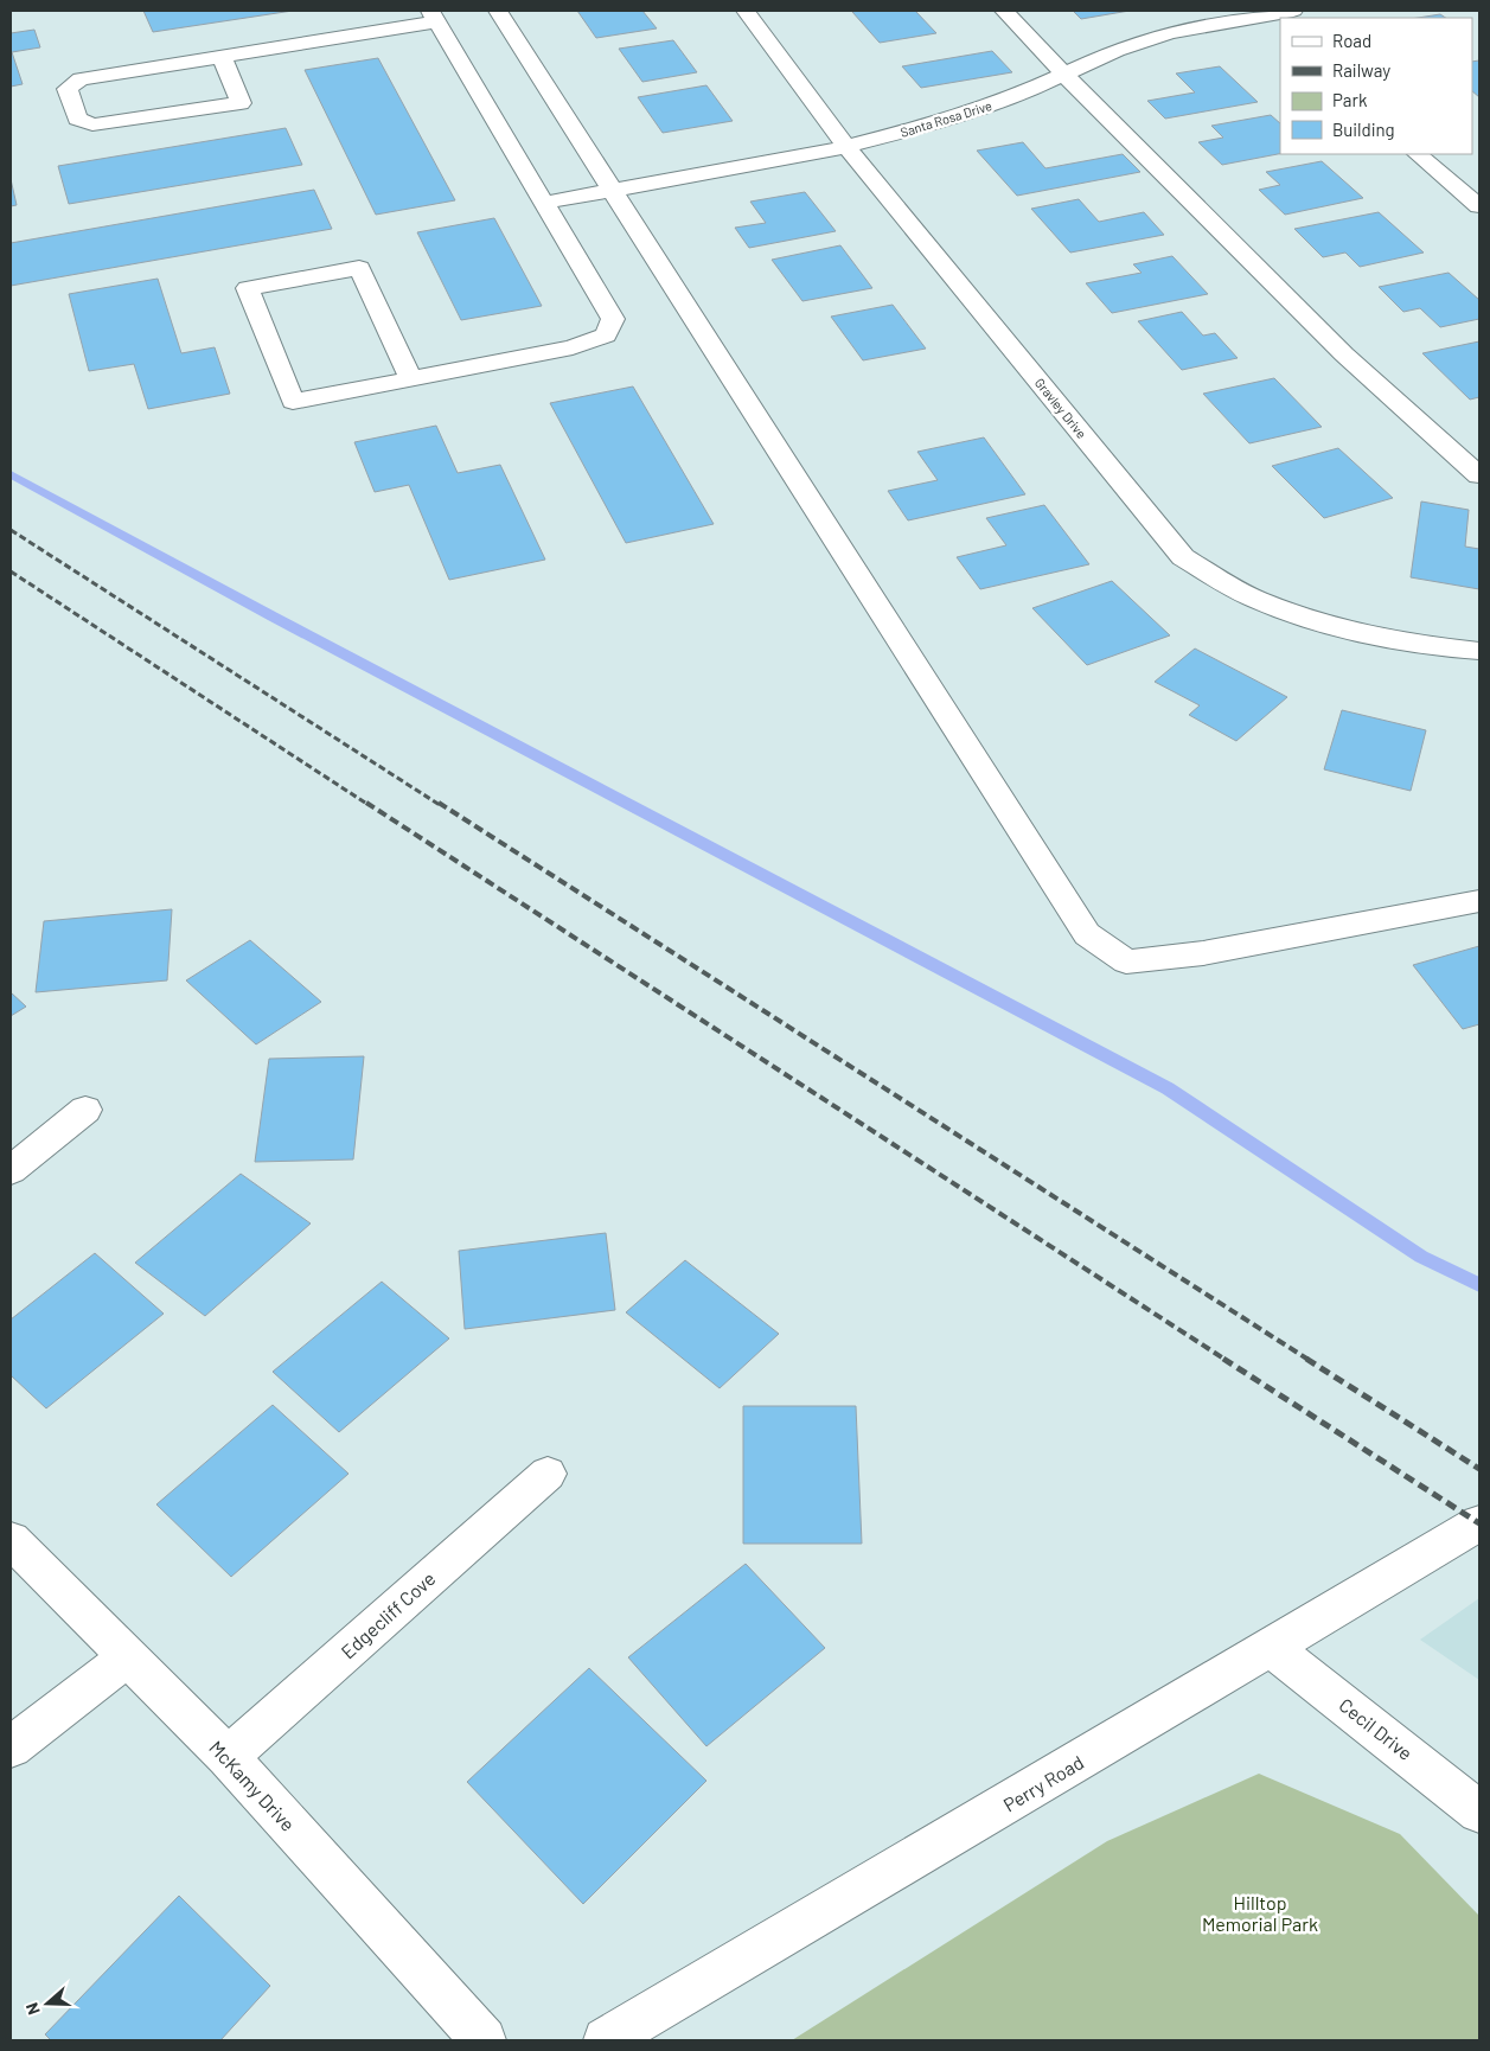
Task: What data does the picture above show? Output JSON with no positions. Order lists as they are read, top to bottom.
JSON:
{
  "streets": {
    "street": [
      "Santa Rosa Drive",
      "Gravley Drive",
      "Edgecliff Cove",
      "Cecil Drive",
      "Perry Road",
      "McKamy Drive"
    ]
  },
  "crossings": [
    ["Santa Rosa Drive", "Gravley Drive"],
    ["Edgecliff Cove", "McKamy Drive"],
    ["Cecil Drive", "Perry Road"]
  ],
  "parks": ["Hilltop Memorial Park"],
  "legend": [
    "Road",
    "Railway",
    "Park",
    "Building"
  ],
  "north": "left"
}
